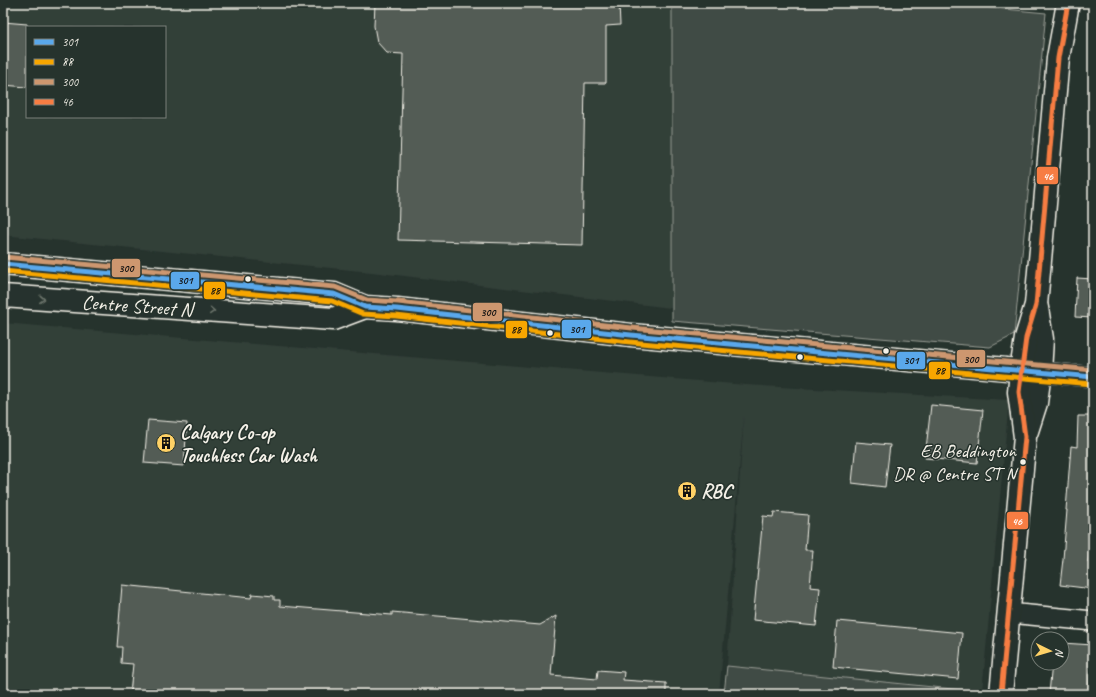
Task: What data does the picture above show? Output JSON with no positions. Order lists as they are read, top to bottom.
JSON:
{
  "streets": {
    "street": ["Centre Street N"]
  },
  "places": {
    "building": ["Calgary Co-op Touchless Car Wash", "RBC"],
    "other": ["EB Beddington DR @ Centre ST N"]
  },
  "lines": [
    "transit line 46",
    "transit line 300",
    "transit line 301",
    "transit line 88"
  ],
  "legend": [
    "301",
    "88",
    "300",
    "46"
  ],
  "north": "right"
}
